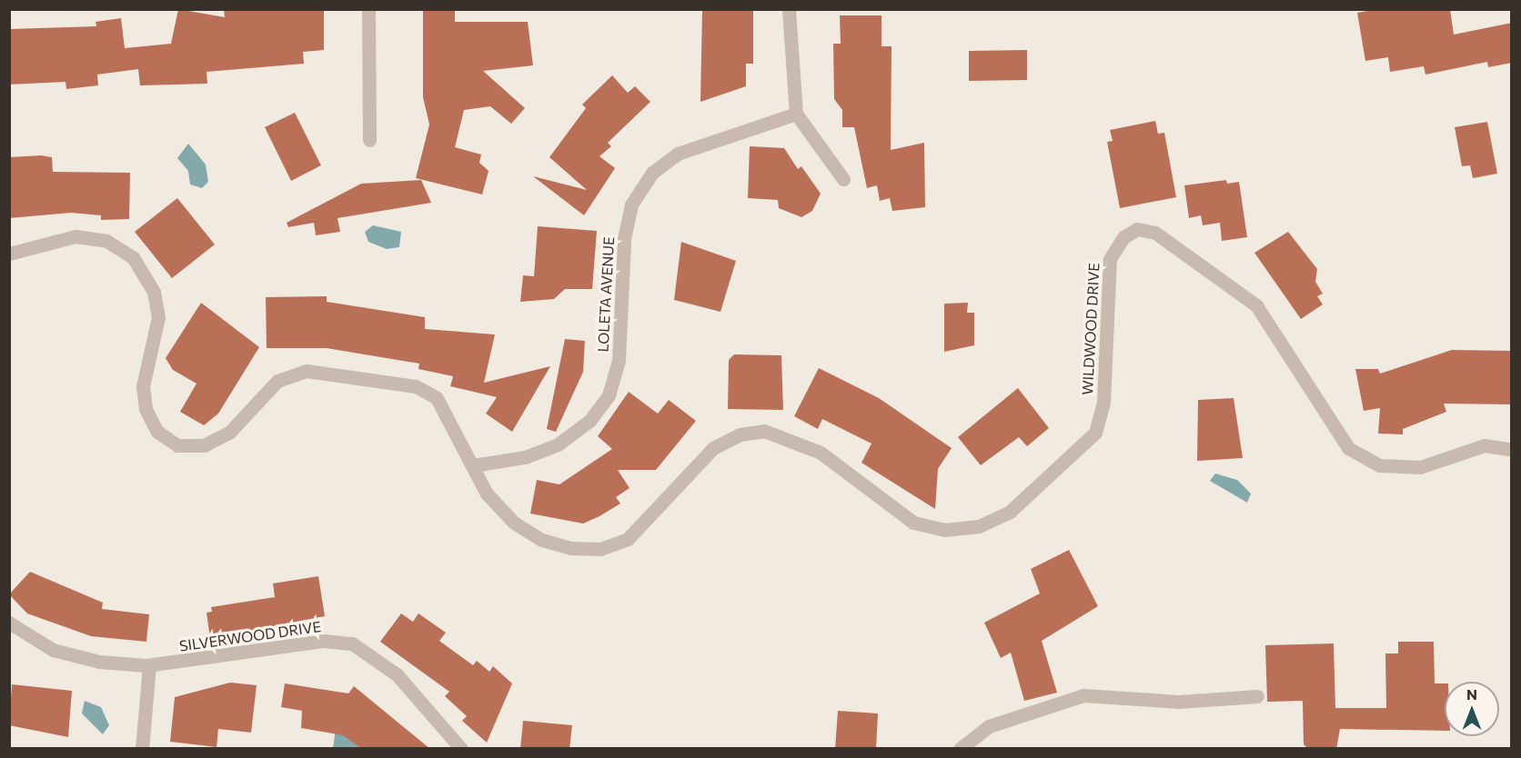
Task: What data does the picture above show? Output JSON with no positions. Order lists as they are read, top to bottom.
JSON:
{
  "streets": {
    "street": ["LOLETA AVENUE", "WILDWOOD DRIVE", "SILVERWOOD DRIVE"]
  },
  "crossings": [
    ["LOLETA AVENUE", "WILDWOOD DRIVE"]
  ],
  "north": "top"
}
